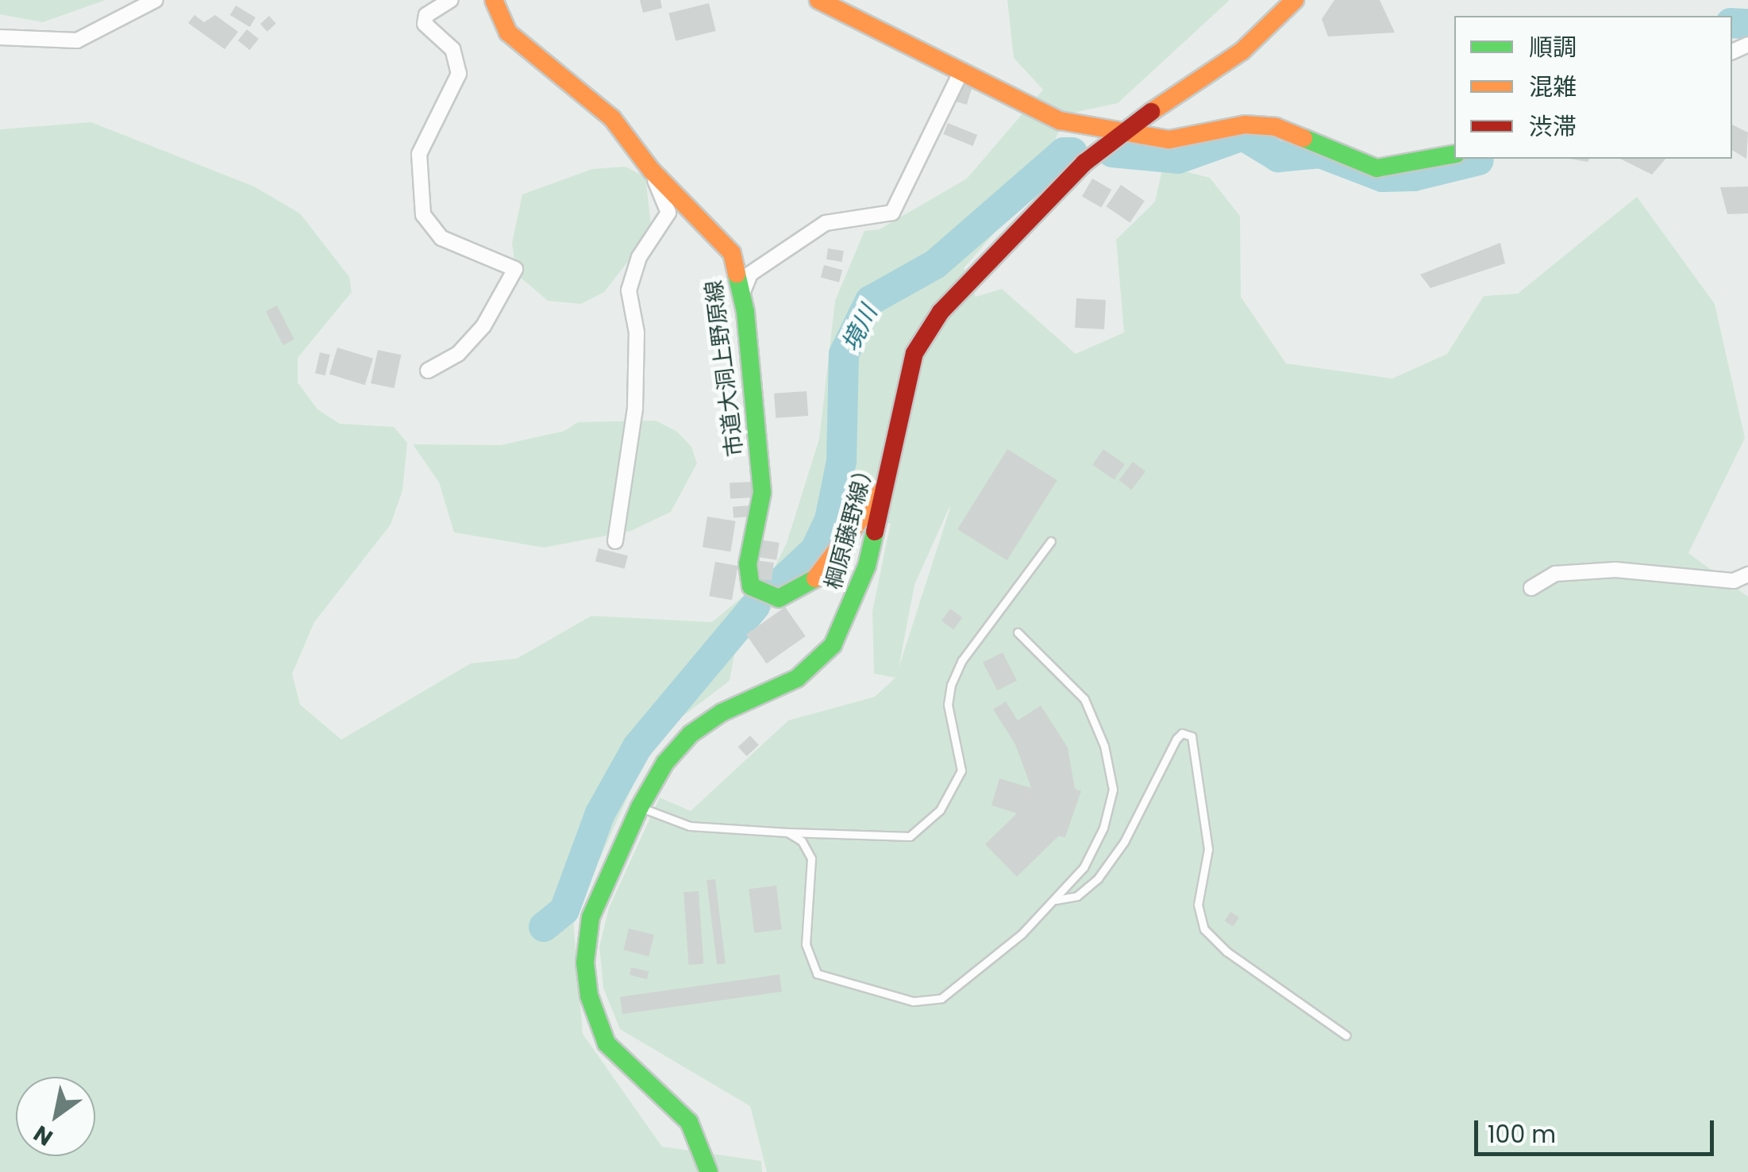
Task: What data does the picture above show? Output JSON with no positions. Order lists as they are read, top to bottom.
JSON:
{
  "streets": {
    "street": ["市道大洞上野原線", "棡原藤野線）"]
  },
  "crossings": [
    ["市道大洞上野原線", "棡原藤野線）"]
  ],
  "water": ["境川"],
  "legend": ["順調", "混雑", "渋滞"],
  "scale_bar": "100 m",
  "north": "bottom left"
}
